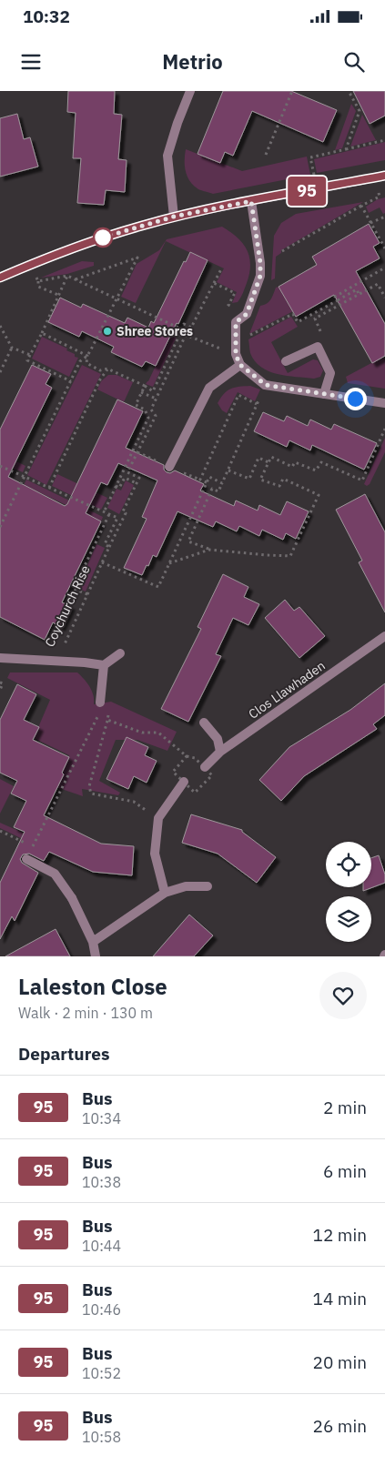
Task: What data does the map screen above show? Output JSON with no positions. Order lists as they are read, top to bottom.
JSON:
{
  "streets": {
    "street": ["Coychurch Rise", "Clos Llawhaden"]
  },
  "places": ["Shree Stores"],
  "lines": ["bus line 95"],
  "page": {
    "status": "10:32",
    "header": "Metrio",
    "on_map": "95",
    "heading": [
      ["Laleston Close", "Walk · 2 min · 130 m"],
      "Departures"
    ],
    "list": [
      {
        "mark": "95",
        "name": "Bus",
        "note": "10:34",
        "value": "2 min"
      },
      {
        "mark": "95",
        "name": "Bus",
        "note": "10:38",
        "value": "6 min"
      },
      {
        "mark": "95",
        "name": "Bus",
        "note": "10:44",
        "value": "12 min"
      },
      {
        "mark": "95",
        "name": "Bus",
        "note": "10:46",
        "value": "14 min"
      },
      {
        "mark": "95",
        "name": "Bus",
        "note": "10:52",
        "value": "20 min"
      },
      {
        "mark": "95",
        "name": "Bus",
        "note": "10:58",
        "value": "26 min"
      }
    ]
  }
}
